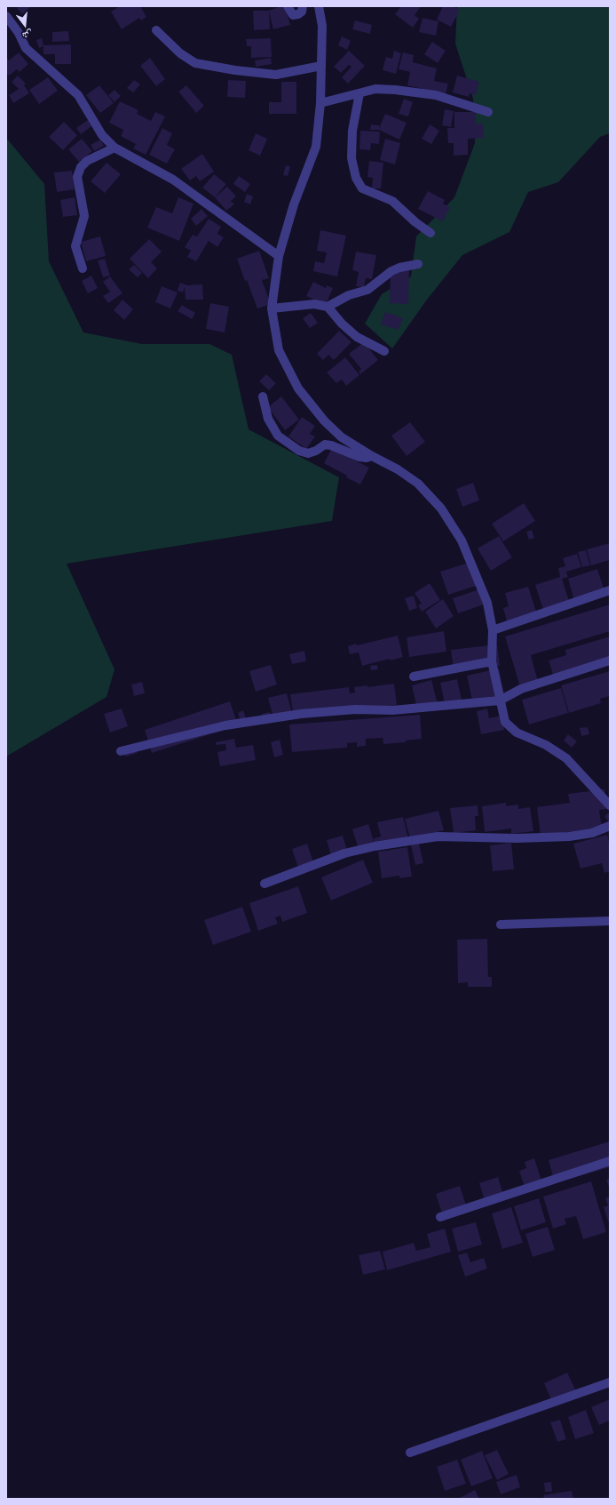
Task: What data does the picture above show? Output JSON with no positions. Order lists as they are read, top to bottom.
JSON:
{
  "north": "bottom"
}
